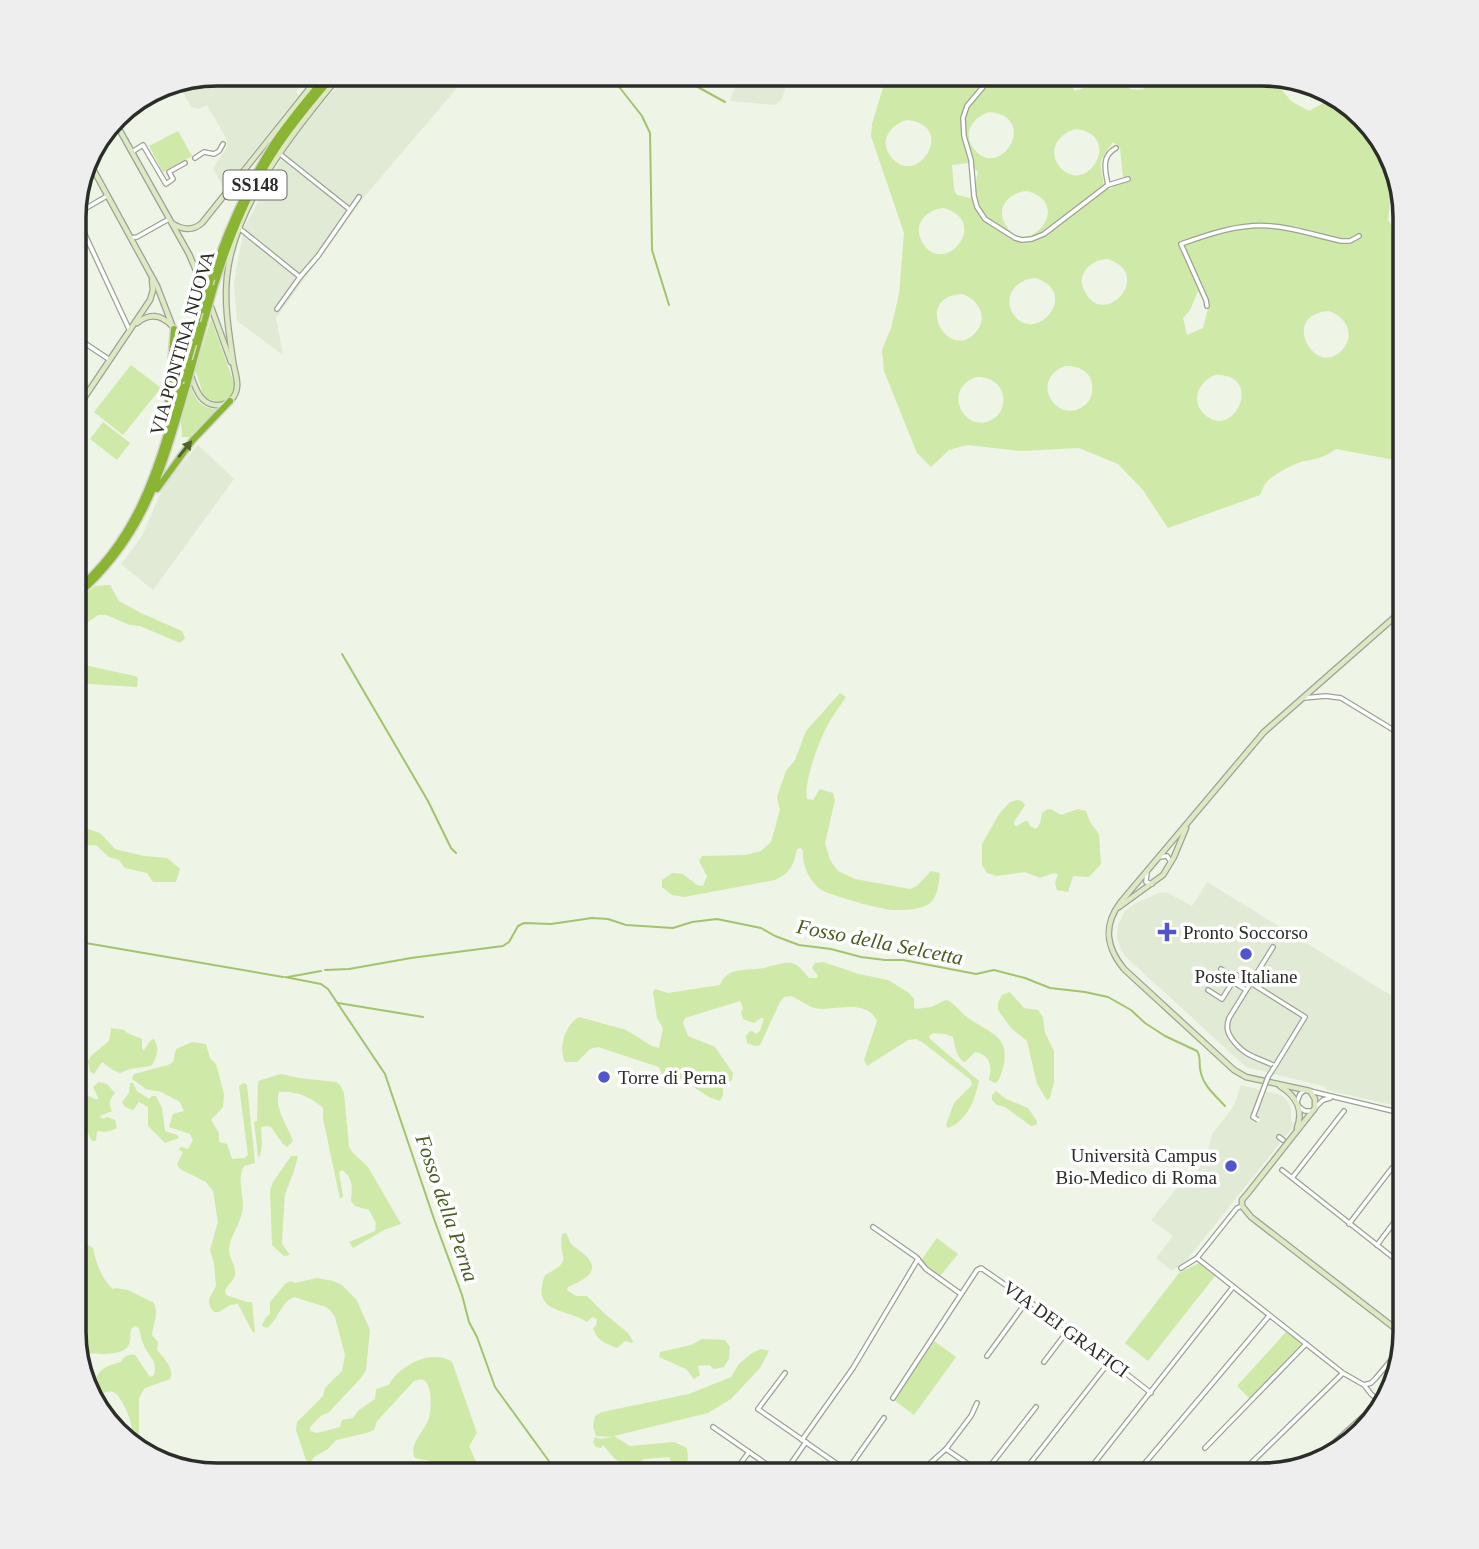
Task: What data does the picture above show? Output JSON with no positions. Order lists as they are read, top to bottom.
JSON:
{
  "streets": {
    "highway": ["SS148", "VIA PONTINA NUOVA"],
    "street": ["VIA DEI GRAFICI"]
  },
  "crossings": [
    ["SS148", "VIA PONTINA NUOVA"]
  ],
  "water": ["Fosso della Selcetta", "Fosso della Perna"],
  "places": {
    "health": ["Pronto Soccorso"],
    "other": ["Poste Italiane", "Torre di Perna", "Università Campus Bio-Medico di Roma"]
  }
}
